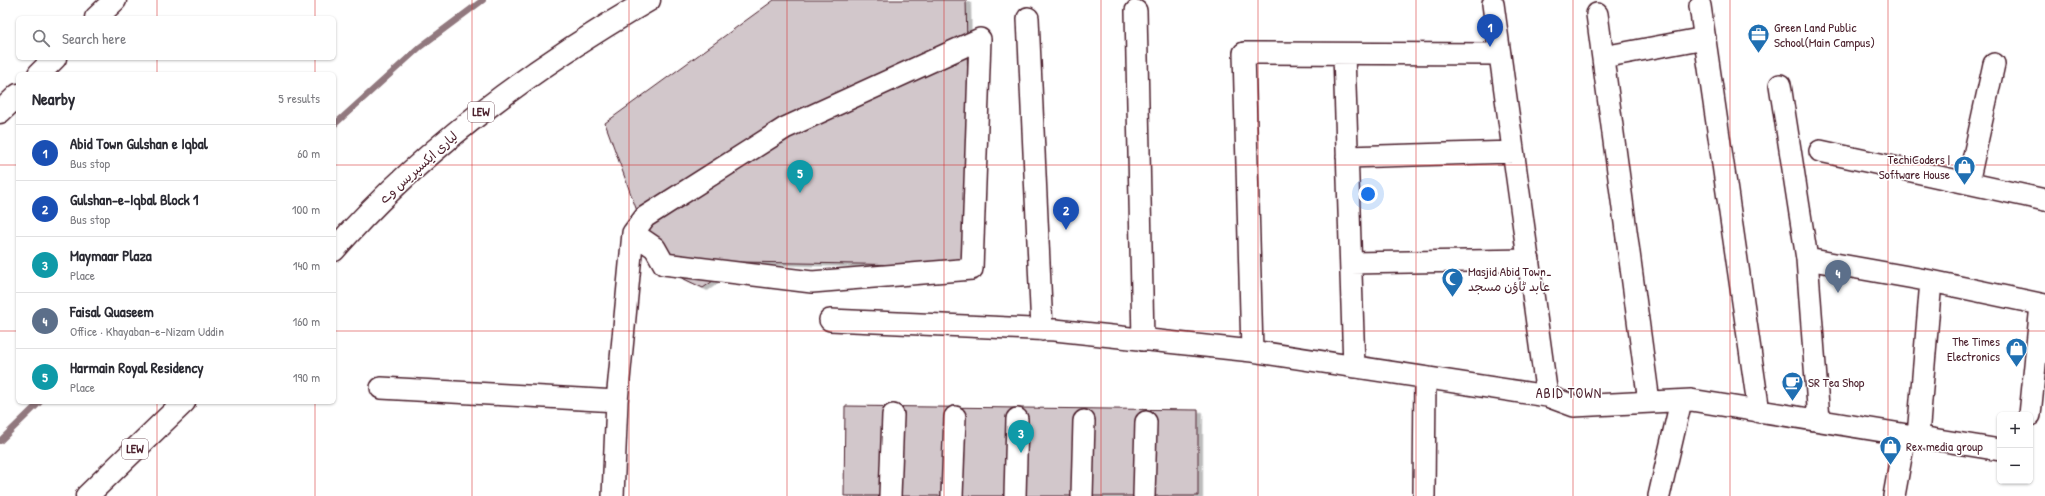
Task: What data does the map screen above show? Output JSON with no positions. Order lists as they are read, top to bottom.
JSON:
{
  "streets": {
    "highway": ["LEW", "لیاری ایکسپریس وے"]
  },
  "districts": ["ABID TOWN"],
  "places": {
    "office": ["Green Land Public School(Main Campus)"],
    "shop": ["TechiCoders | Software House", "The Times Electronics", "Rex media group"],
    "mosque": ["Masjid Abid Town۔ عابد ٹاؤن مسجد"],
    "cafe": ["SR Tea Shop"]
  },
  "page": {
    "pins": [
      "1",
      "5",
      "2",
      "4",
      "3"
    ],
    "search": "Search here",
    "heading": ["Nearby", "5 results"],
    "list": [
      {
        "mark": "1",
        "name": "Abid Town Gulshan e Iqbal",
        "note": "Bus stop",
        "value": "60 m"
      },
      {
        "mark": "2",
        "name": "Gulshan-e-Iqbal Block 1",
        "note": "Bus stop",
        "value": "100 m"
      },
      {
        "mark": "3",
        "name": "Maymaar Plaza",
        "note": "Place",
        "value": "140 m"
      },
      {
        "mark": "4",
        "name": "Faisal Quaseem",
        "note": "Office · Khayaban-e-Nizam Uddin",
        "value": "160 m"
      },
      {
        "mark": "5",
        "name": "Harmain Royal Residency",
        "note": "Place",
        "value": "190 m"
      }
    ],
    "map_buttons": ["+", "−"]
  }
}
